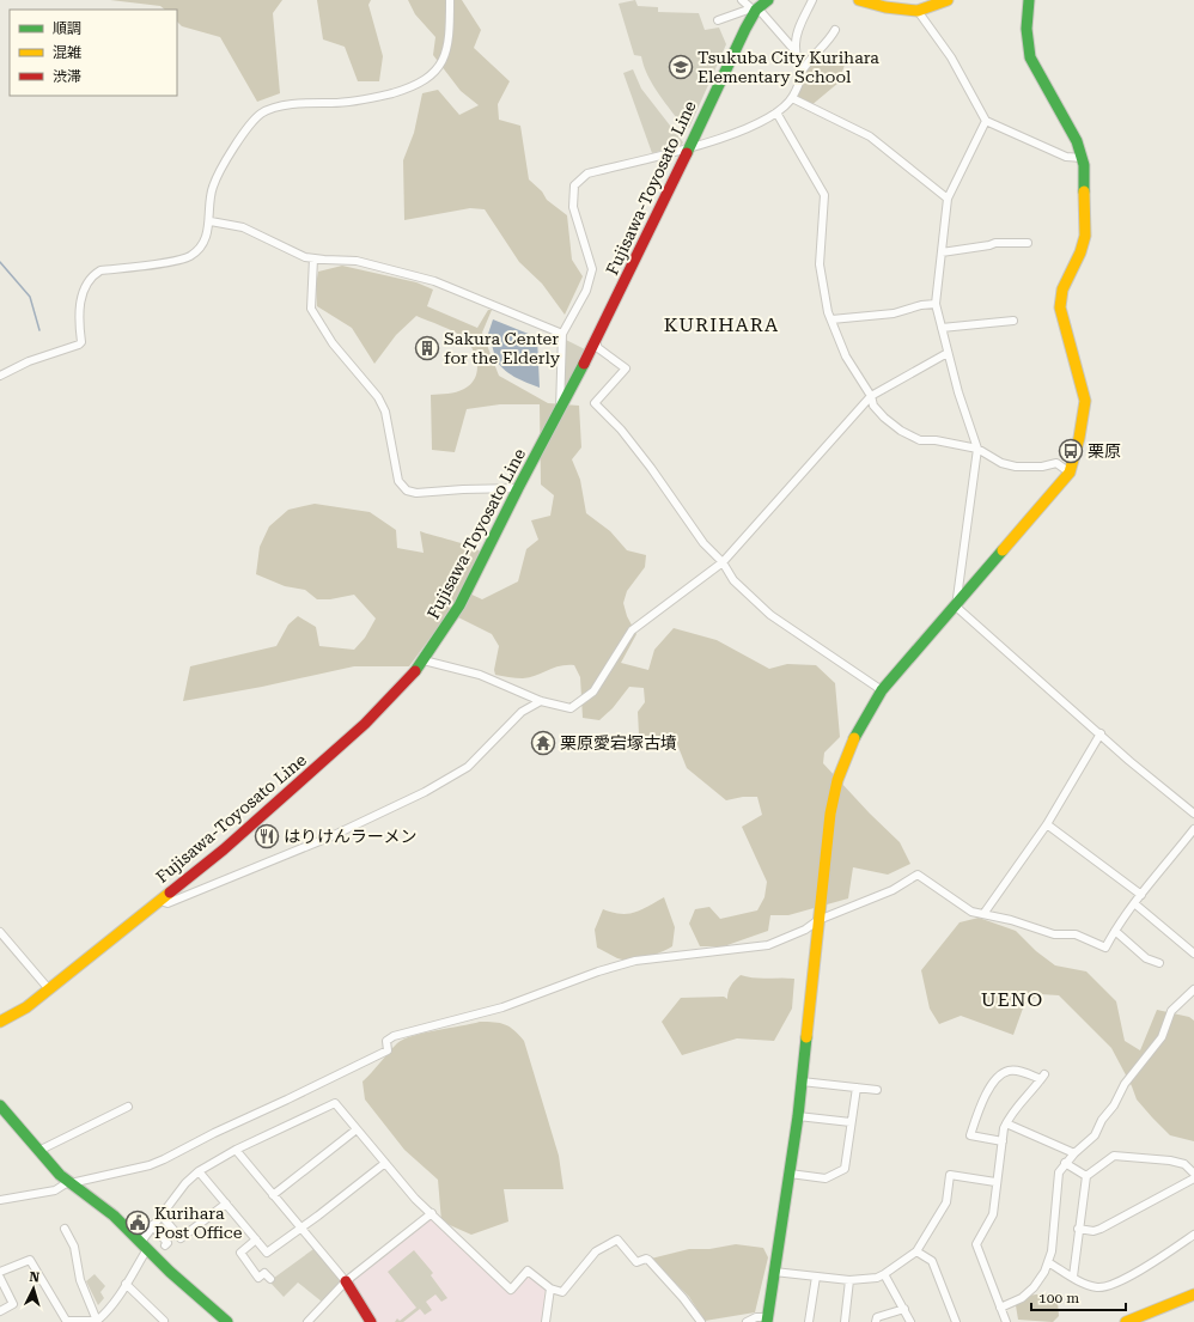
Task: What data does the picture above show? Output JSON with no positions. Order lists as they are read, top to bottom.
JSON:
{
  "streets": {
    "main road": ["Fujisawa-Toyosato Line"]
  },
  "districts": ["KURIHARA", "UENO"],
  "places": {
    "school or university": ["Tsukuba City Kurihara Elementary School"],
    "building": ["Sakura Center for the Elderly"],
    "bus stop": ["栗原"],
    "temple": ["栗原愛宕塚古墳"],
    "restaurant": ["はりけんラーメン"],
    "public building": ["Kurihara Post Office"]
  },
  "legend": ["順調", "混雑", "渋滞"],
  "scale_bar": "100 m",
  "north": "top"
}
